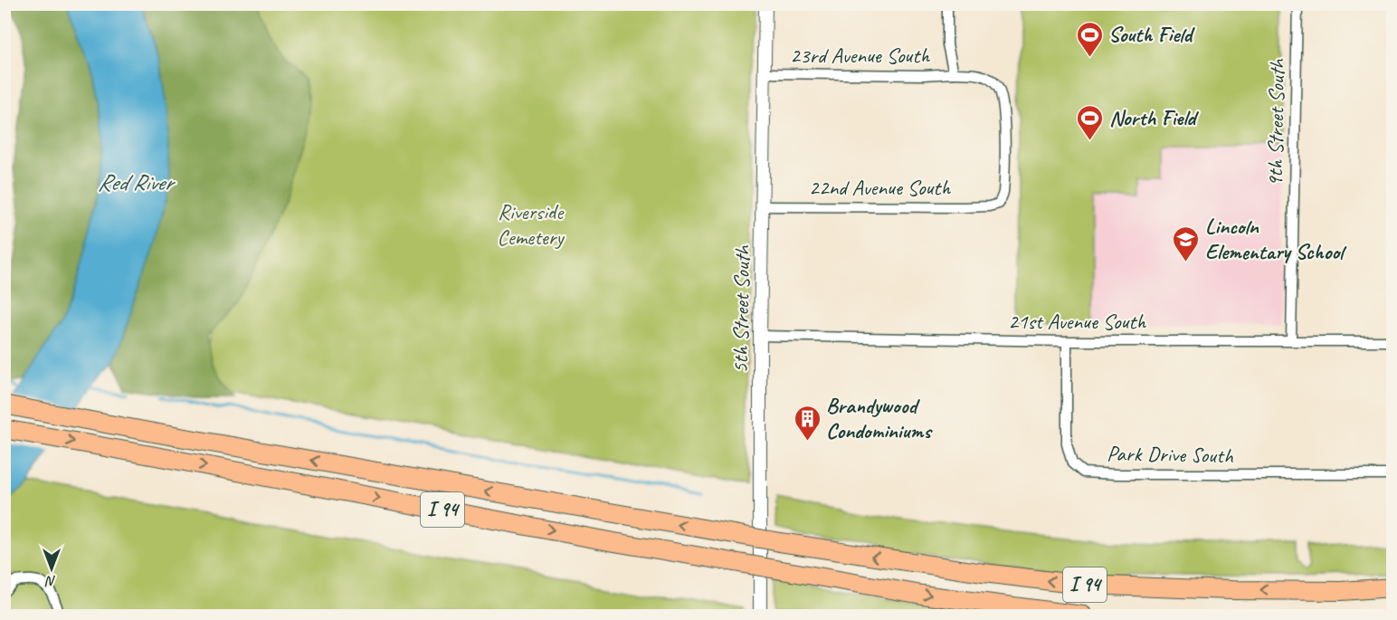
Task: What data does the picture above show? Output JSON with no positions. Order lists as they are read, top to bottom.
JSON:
{
  "streets": {
    "highway": ["I 94"],
    "street": [
      "23rd Avenue South",
      "9th Street South",
      "22nd Avenue South",
      "5th Street South",
      "21st Avenue South",
      "Park Drive South"
    ]
  },
  "crossings": [
    ["23rd Avenue South", "22nd Avenue South"],
    ["23rd Avenue South", "5th Street South"],
    ["9th Street South", "21st Avenue South"],
    ["22nd Avenue South", "5th Street South"],
    ["5th Street South", "21st Avenue South"],
    ["21st Avenue South", "Park Drive South"]
  ],
  "water": ["Red River"],
  "parks": ["Riverside Cemetery"],
  "places": {
    "sports": ["South Field", "North Field"],
    "school or university": ["Lincoln Elementary School"],
    "building": ["Brandywood Condominiums"]
  },
  "north": "bottom"
}
